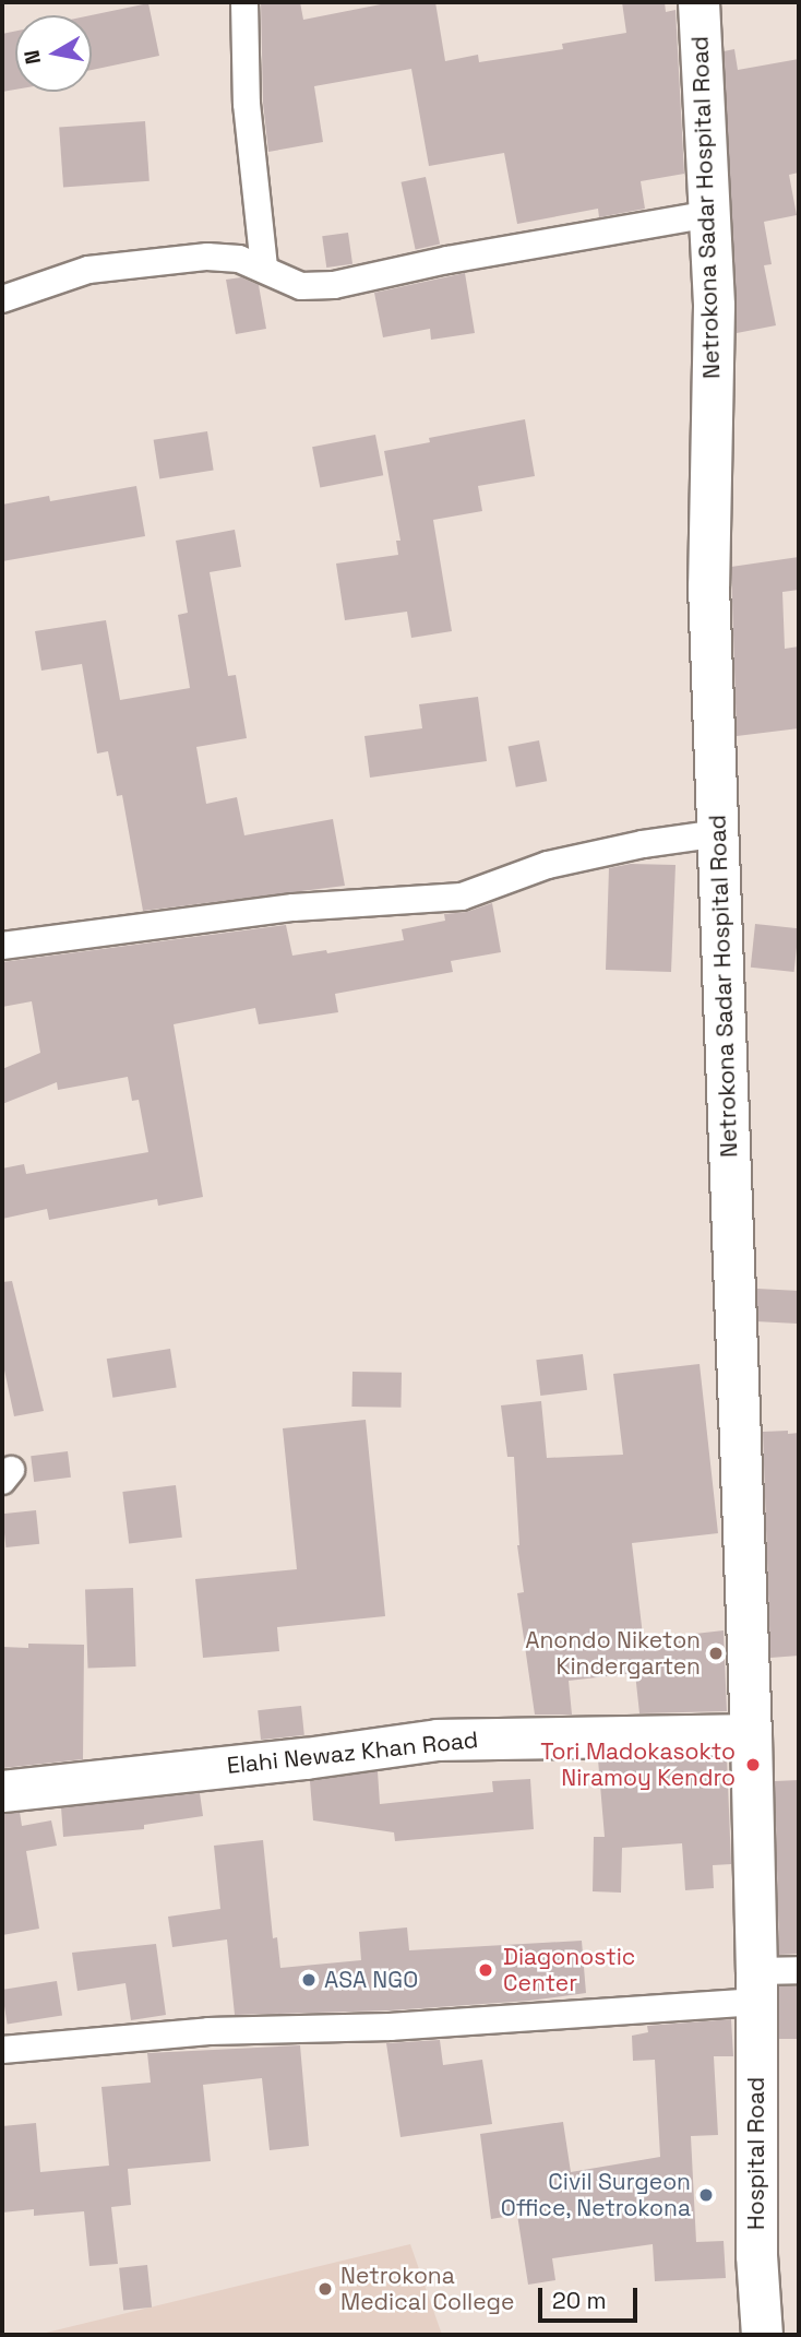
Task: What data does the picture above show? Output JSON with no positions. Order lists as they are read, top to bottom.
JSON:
{
  "streets": {
    "street": ["Netrokona Sadar Hospital Road", "Elahi Newaz Khan Road", "Hospital Road"]
  },
  "crossings": [
    ["Netrokona Sadar Hospital Road", "Elahi Newaz Khan Road"],
    ["Netrokona Sadar Hospital Road", "Hospital Road"]
  ],
  "places": [
    "Anondo Niketon Kindergarten",
    "Tori Madokasokto Niramoy Kendro",
    "Diagonostic Center",
    "ASA NGO",
    "Civil Surgeon Office, Netrokona",
    "Netrokona Medical College"
  ],
  "scale_bar": "20 m",
  "north": "left"
}
